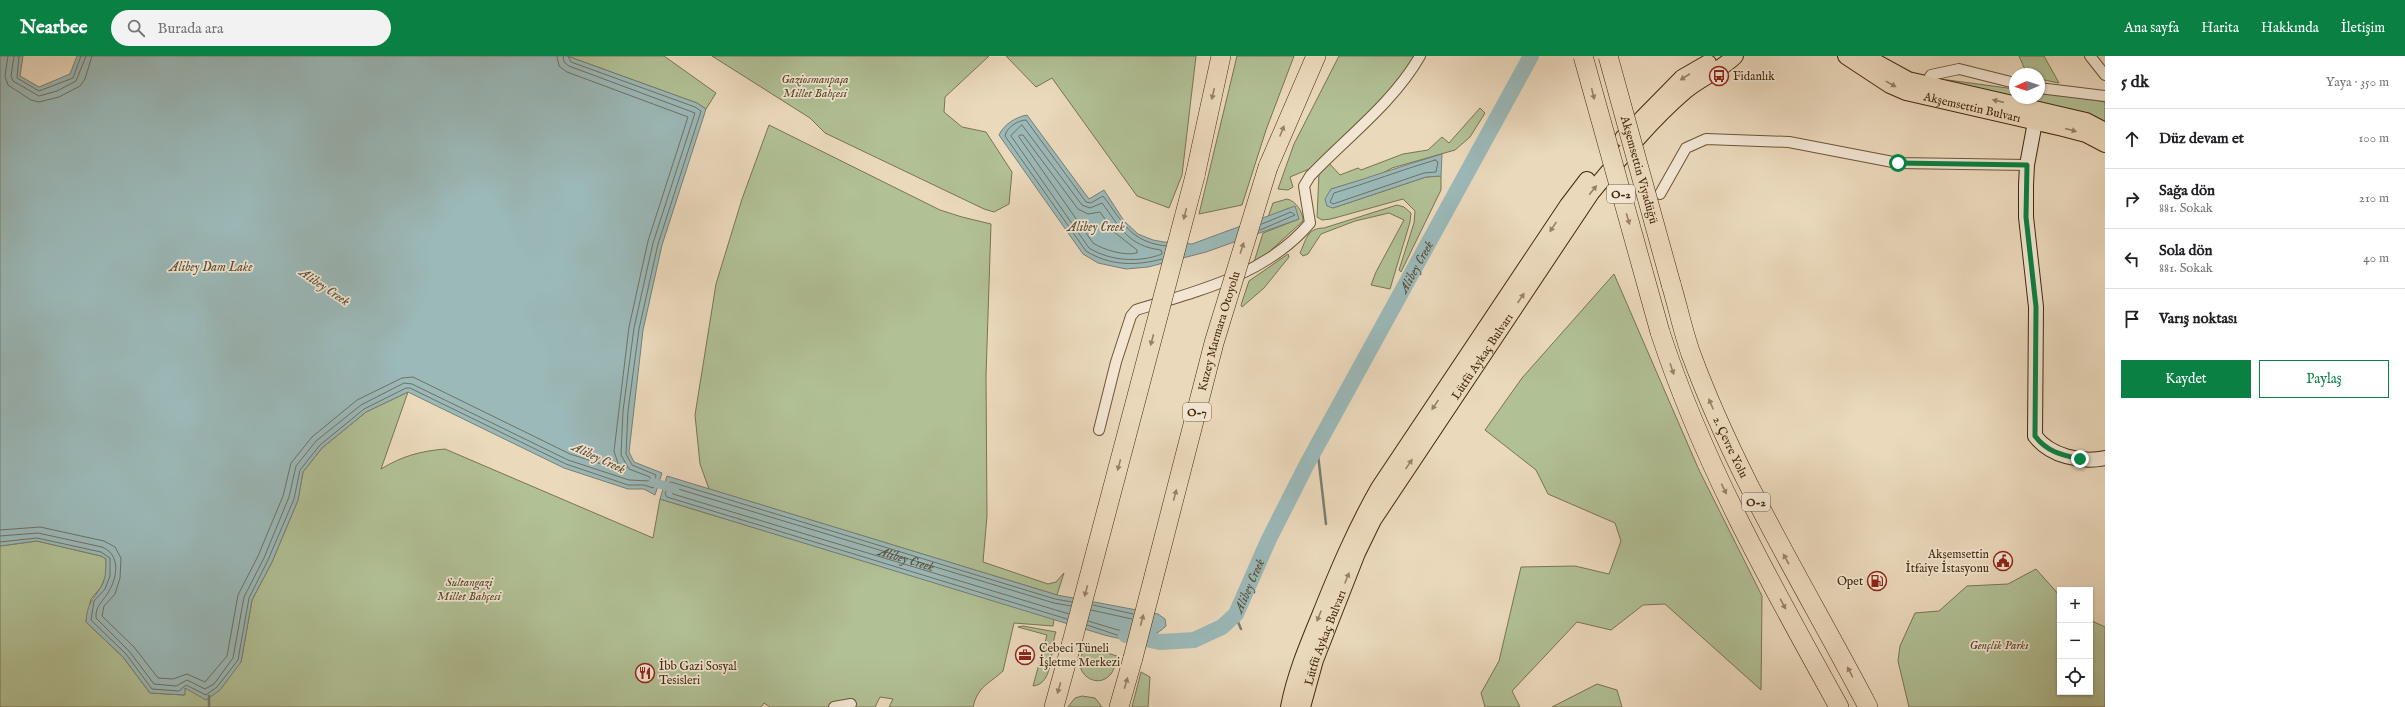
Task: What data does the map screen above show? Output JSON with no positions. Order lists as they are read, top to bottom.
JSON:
{
  "streets": {
    "highway": [
      "Akşemsettin Viyadüğü",
      "O-2",
      "Kuzey Marmara Otoyolu",
      "O-7",
      "2. Çevre Yolu"
    ],
    "main road": ["Akşemsettin Bulvarı", "Lütfü Aykaç Bulvarı"]
  },
  "crossings": [
    ["Akşemsettin Viyadüğü", "2. Çevre Yolu"]
  ],
  "water": ["Alibey Creek", "Alibey Dam Lake"],
  "parks": ["Gaziosmanpaşa Millet Bahçesi", "Sultangazi Millet Bahçesi", "Gençlik Parkı"],
  "places": {
    "bus stop": ["Fidanlık"],
    "public building": ["Akşemsettin İtfaiye İstasyonu"],
    "fuel station": ["Opet"],
    "office": ["Cebeci Tüneli İşletme Merkezi"],
    "restaurant": ["İbb Gazi Sosyal Tesisleri"]
  },
  "north": "left",
  "page": {
    "header": "Nearbee",
    "search": "Burada ara",
    "nav": [
      "Ana sayfa",
      "Harita",
      "Hakkında",
      "İletişim"
    ],
    "heading": ["5 dk", "Yaya · 350 m"],
    "list": [
      ["Düz devam et", "100 m"],
      ["Sağa dön", "881. Sokak", "210 m"],
      ["Sola dön", "881. Sokak", "40 m"],
      "Varış noktası"
    ],
    "buttons": ["Kaydet", "Paylaş"],
    "map_buttons": ["+", "−"]
  }
}
